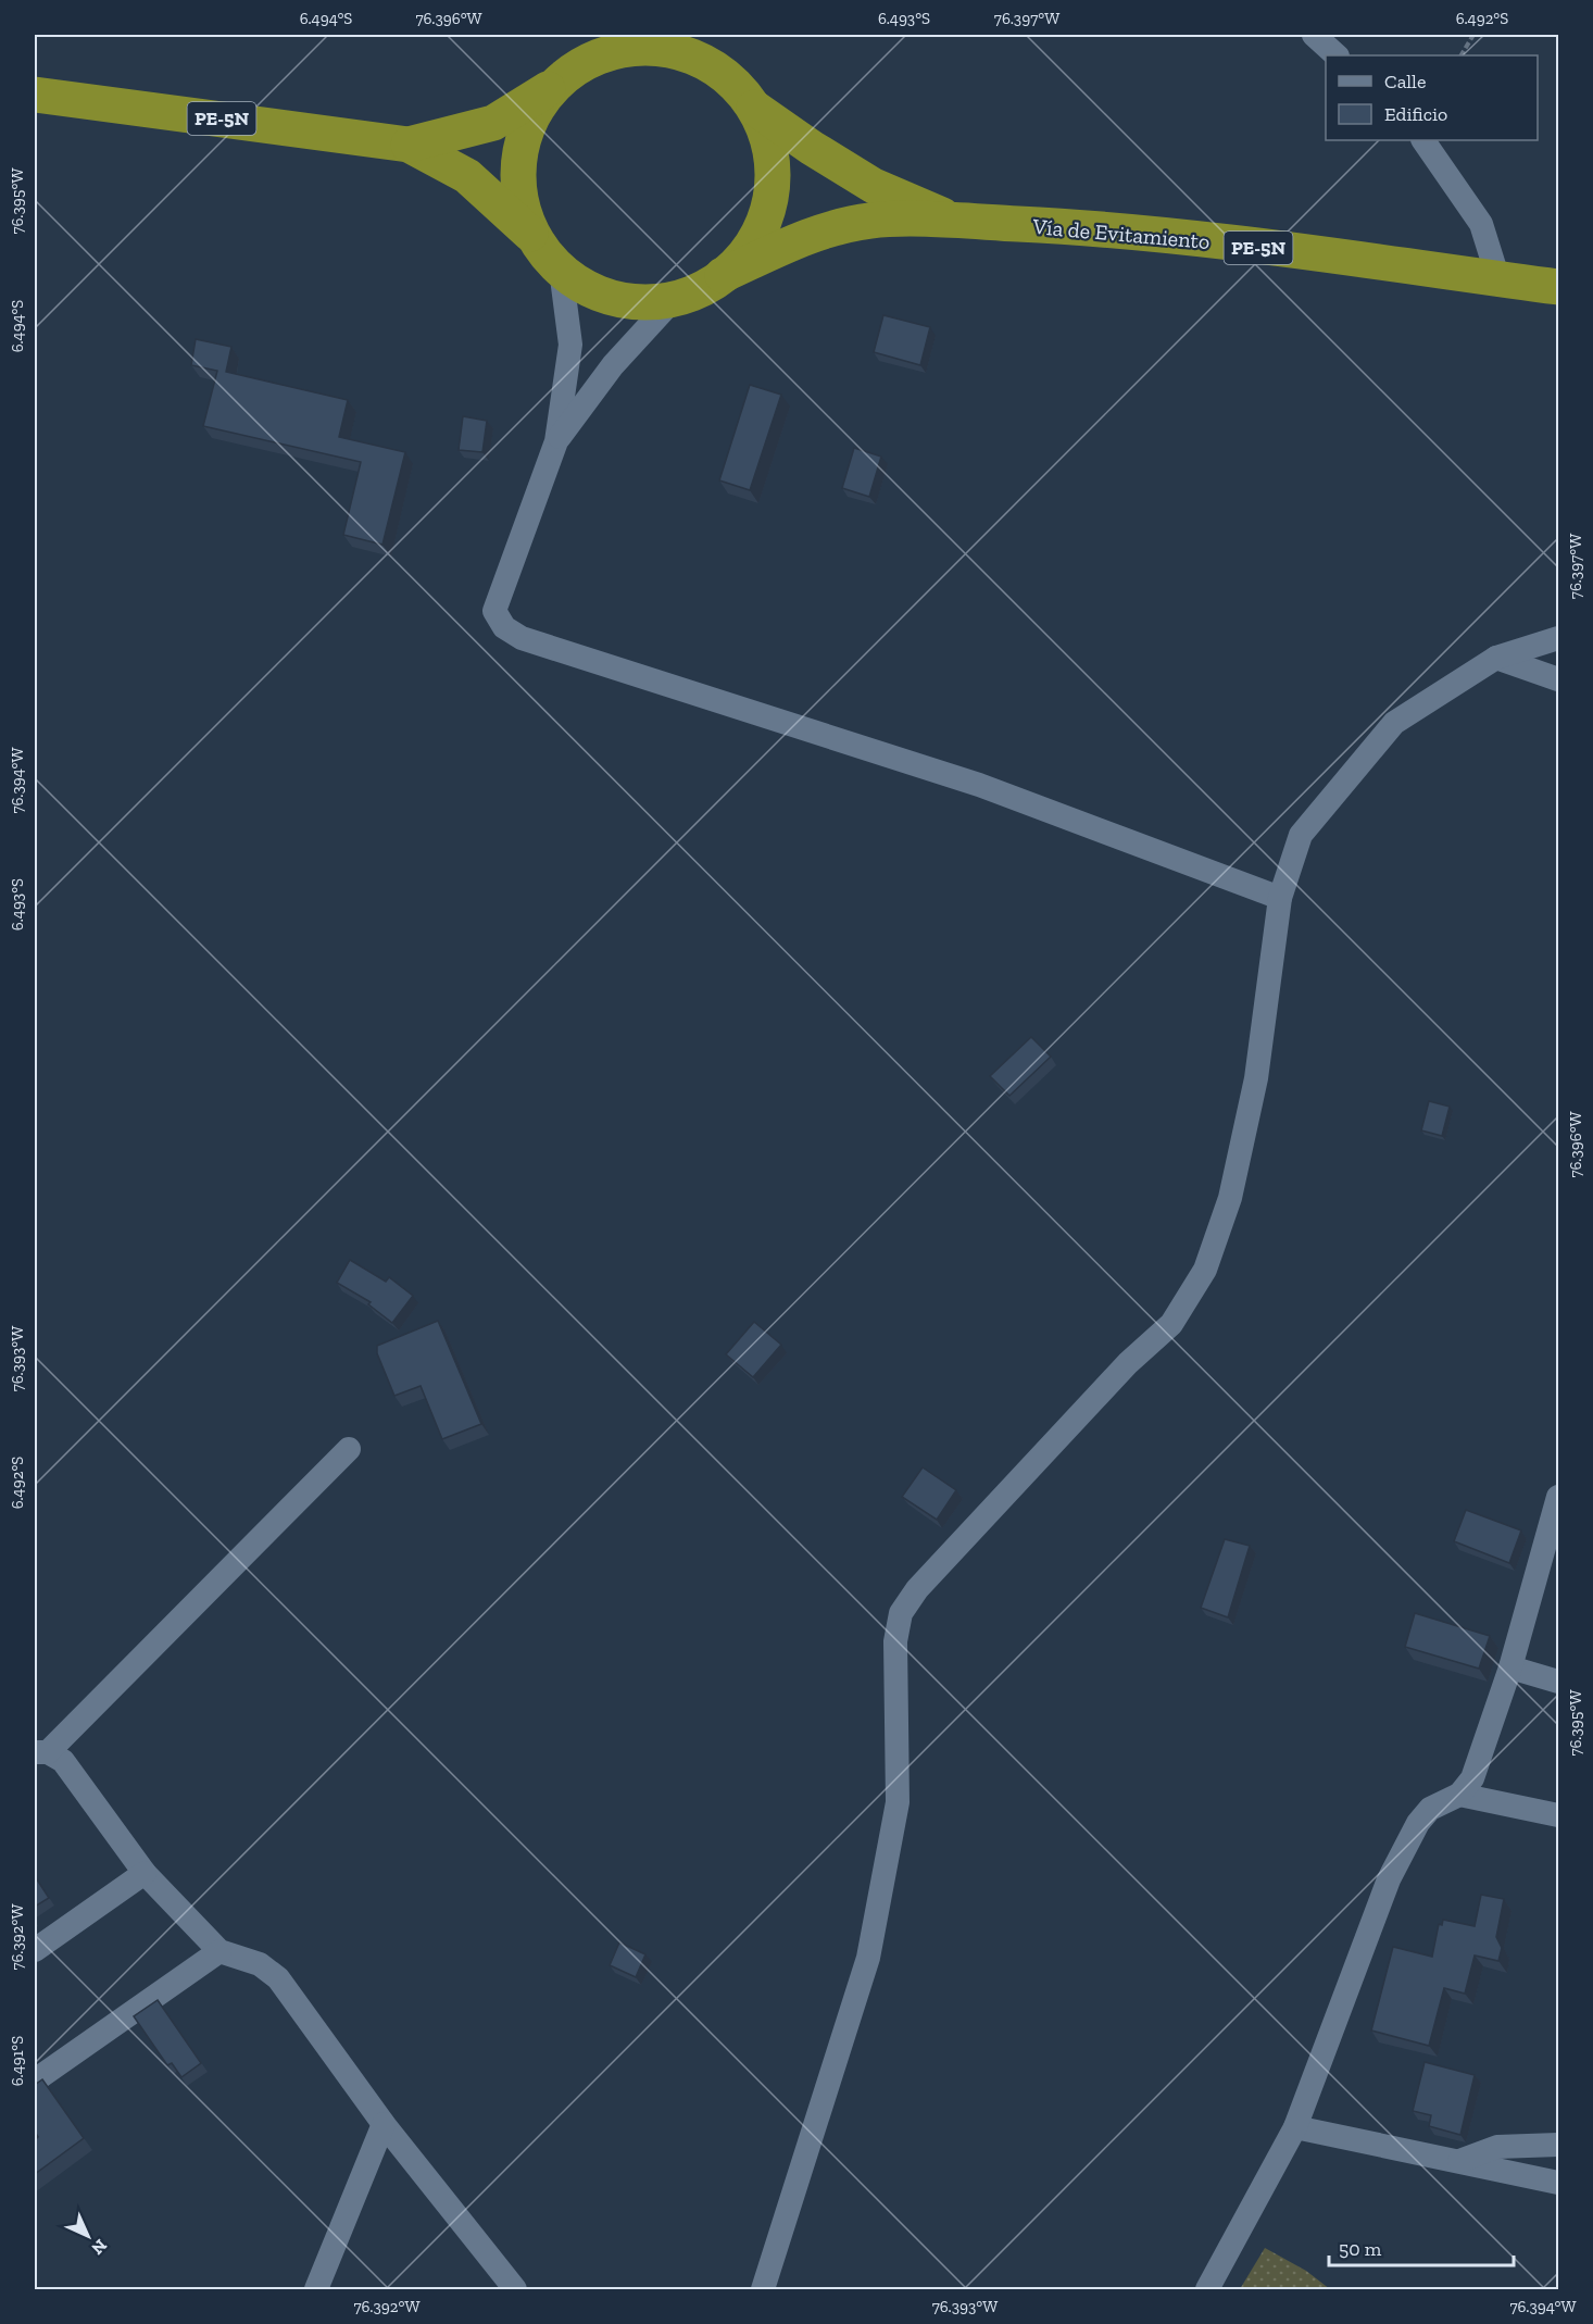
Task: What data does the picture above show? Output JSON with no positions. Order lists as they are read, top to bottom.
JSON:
{
  "streets": {
    "highway": ["PE-5N", "Vía de Evitamiento"]
  },
  "legend": ["Calle", "Edificio"],
  "scale_bar": "50 m",
  "north": "bottom right",
  "coordinates": [
    "6.494°S",
    "76.396°W",
    "6.493°S",
    "76.397°W",
    "6.492°S",
    "76.395°W",
    "76.394°W",
    "76.393°W",
    "76.392°W",
    "6.491°S"
  ]
}
